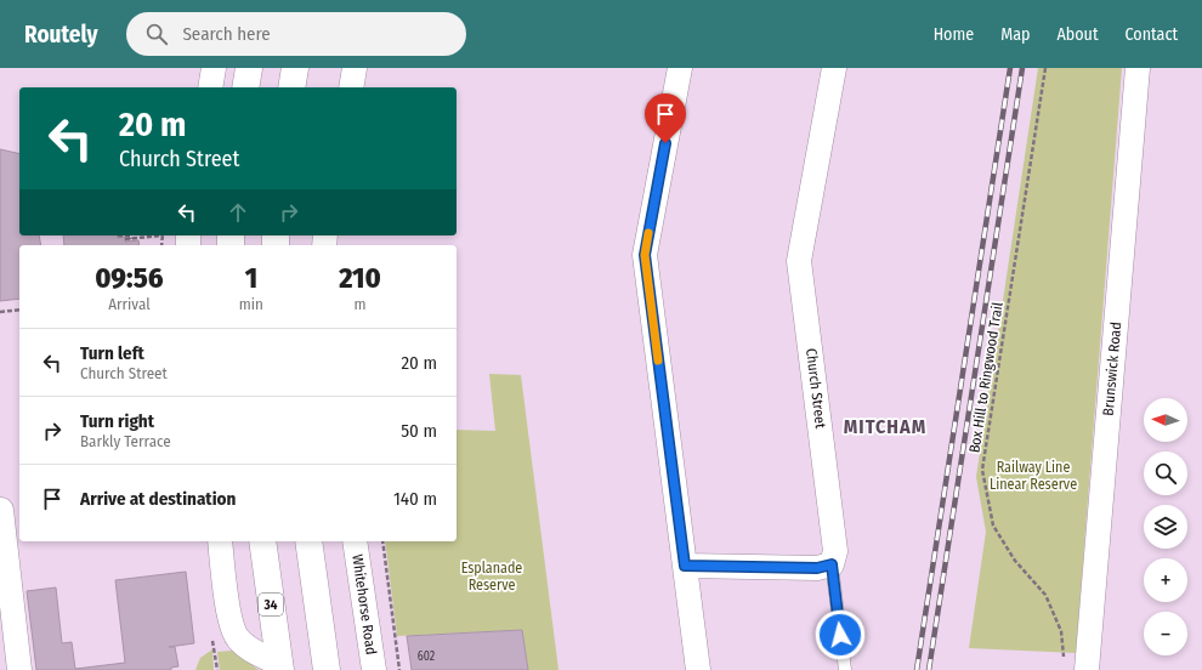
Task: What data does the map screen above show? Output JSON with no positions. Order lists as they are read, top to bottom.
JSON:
{
  "streets": {
    "highway": ["34"],
    "street": ["Brunswick Road", "Church Street", "Whitehorse Road"],
    "path": ["Box Hill to Ringwood Trail"]
  },
  "districts": ["MITCHAM"],
  "parks": ["Railway Line Linear Reserve", "Esplanade Reserve"],
  "house_numbers": ["602"],
  "north": "left",
  "page": {
    "header": "Routely",
    "search": "Search here",
    "nav": [
      "Home",
      "Map",
      "About",
      "Contact"
    ],
    "turn": ["20 m", "Church Street"],
    "eta": [
      "09:56",
      "Arrival",
      "1",
      "min",
      "210",
      "m"
    ],
    "list": [
      {
        "name": "Turn left",
        "note": "Church Street",
        "value": "20 m"
      },
      {
        "name": "Turn right",
        "note": "Barkly Terrace",
        "value": "50 m"
      },
      {
        "name": "Arrive at destination",
        "value": "140 m"
      }
    ],
    "map_buttons": ["+", "−"]
  }
}
